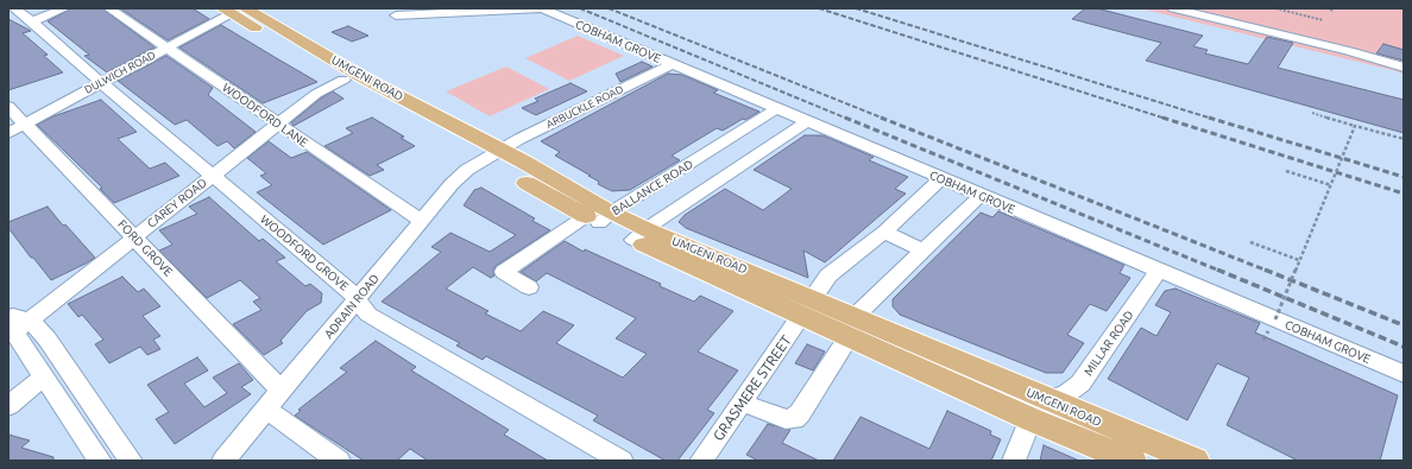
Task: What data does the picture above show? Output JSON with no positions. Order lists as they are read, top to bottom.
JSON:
{
  "streets": {
    "main road": ["UMGENI ROAD"],
    "street": [
      "COBHAM GROVE",
      "DULWICH ROAD",
      "ARBUCKLE ROAD",
      "WOODFORD LANE",
      "BALLANCE ROAD",
      "CAREY ROAD",
      "FORD GROVE",
      "WOODFORD GROVE",
      "ADRAIN ROAD",
      "MILLAR ROAD",
      "GRASMERE STREET"
    ]
  },
  "crossings": [
    ["COBHAM GROVE", "ARBUCKLE ROAD"],
    ["COBHAM GROVE", "BALLANCE ROAD"],
    ["COBHAM GROVE", "MILLAR ROAD"],
    ["COBHAM GROVE", "GRASMERE STREET"],
    ["DULWICH ROAD", "UMGENI ROAD"],
    ["DULWICH ROAD", "WOODFORD LANE"],
    ["DULWICH ROAD", "FORD GROVE"],
    ["DULWICH ROAD", "WOODFORD GROVE"],
    ["UMGENI ROAD", "ARBUCKLE ROAD"],
    ["UMGENI ROAD", "BALLANCE ROAD"],
    ["UMGENI ROAD", "CAREY ROAD"],
    ["UMGENI ROAD", "ADRAIN ROAD"],
    ["UMGENI ROAD", "MILLAR ROAD"],
    ["UMGENI ROAD", "GRASMERE STREET"],
    ["ARBUCKLE ROAD", "ADRAIN ROAD"],
    ["WOODFORD LANE", "CAREY ROAD"],
    ["WOODFORD LANE", "ADRAIN ROAD"],
    ["CAREY ROAD", "FORD GROVE"],
    ["CAREY ROAD", "WOODFORD GROVE"],
    ["FORD GROVE", "ADRAIN ROAD"],
    ["WOODFORD GROVE", "ADRAIN ROAD"]
  ]
}
